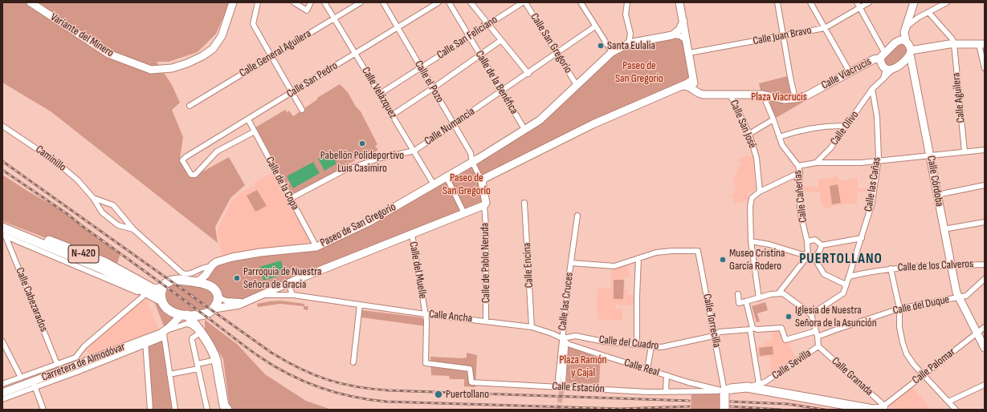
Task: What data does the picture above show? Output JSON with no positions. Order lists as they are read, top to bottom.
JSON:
{
  "streets": {
    "highway": ["N-420"],
    "main road": [
      "Variante del Minero",
      "Calle Viacrucis",
      "Calle Córdoba",
      "Paseo de San Gregorio",
      "Carretera de Almodóvar"
    ],
    "street": [
      "Calle Juan Bravo",
      "Calle San Feliciano",
      "Calle San Gregorio",
      "Calle General Aguilera",
      "Calle San Pedro",
      "Calle el Pozo",
      "Calle de la Benéfica",
      "Calle Velázquez",
      "Calle Aguilera",
      "Calle San José",
      "Calle Numancia",
      "Calle Olivo",
      "Caminillo",
      "Calle de la Copa",
      "Calle las Cañas",
      "Calle Cañerías",
      "Calle de Pablo Neruda",
      "Calle Encina",
      "Calle de los Calveros",
      "Calle del Muelle",
      "Calle Cabezarados",
      "Calle las Cruces",
      "Calle del Duque",
      "Calle Ancha",
      "Calle Torrecilla",
      "Calle del Cuadro",
      "Calle Sevilla",
      "Calle Palomar",
      "Calle Real",
      "Calle Granada",
      "Calle Estación"
    ]
  },
  "crossings": [
    ["Calle San Feliciano", "Calle San Gregorio"],
    ["Calle San Feliciano", "Calle el Pozo"],
    ["Calle San Feliciano", "Calle de la Benéfica"],
    ["Calle San Feliciano", "Calle Velázquez"],
    ["Calle San Gregorio", "Calle Numancia"],
    ["Calle San Gregorio", "Paseo de San Gregorio"],
    ["Calle General Aguilera", "Calle Velázquez"],
    ["Calle San Pedro", "Calle el Pozo"],
    ["Calle San Pedro", "Calle Velázquez"],
    ["Calle San Pedro", "Calle de la Copa"],
    ["Calle el Pozo", "Calle Numancia"],
    ["Calle el Pozo", "Paseo de San Gregorio"],
    ["Calle de la Benéfica", "Calle Numancia"],
    ["Calle de la Benéfica", "Paseo de San Gregorio"],
    ["Calle Velázquez", "Calle Numancia"],
    ["Calle Velázquez", "Paseo de San Gregorio"],
    ["Calle Numancia", "Calle de la Copa"],
    ["Calle Olivo", "Calle las Cañas"],
    ["Caminillo", "Paseo de San Gregorio"],
    ["Calle Córdoba", "Calle de los Calveros"],
    ["Calle Córdoba", "Calle del Duque"],
    ["Calle Córdoba", "Calle Palomar"],
    ["Calle de la Copa", "Paseo de San Gregorio"],
    ["Calle las Cañas", "Calle de los Calveros"],
    ["Paseo de San Gregorio", "N-420"],
    ["Paseo de San Gregorio", "Carretera de Almodóvar"],
    ["N-420", "Calle Cabezarados"],
    ["N-420", "Carretera de Almodóvar"],
    ["Calle de Pablo Neruda", "Calle Ancha"],
    ["Calle Encina", "Calle Ancha"],
    ["Calle del Muelle", "Calle Ancha"],
    ["Calle del Muelle", "Calle Estación"],
    ["Calle las Cruces", "Calle Ancha"],
    ["Calle las Cruces", "Calle del Cuadro"],
    ["Calle las Cruces", "Calle Real"],
    ["Calle las Cruces", "Calle Estación"],
    ["Calle Ancha", "Calle del Cuadro"],
    ["Calle Ancha", "Calle Real"],
    ["Calle Torrecilla", "Calle del Cuadro"],
    ["Calle Torrecilla", "Calle Real"],
    ["Calle Torrecilla", "Calle Estación"],
    ["Calle del Cuadro", "Calle Real"],
    ["Calle Sevilla", "Calle Granada"],
    ["Calle Palomar", "Calle Granada"],
    ["Calle Real", "Calle Estación"]
  ],
  "districts": ["PUERTOLLANO"],
  "parks": [
    "Paseo de San Gregorio",
    "Plaza Viacrucis",
    "Paseo de San Gregorío",
    "Plaza Ramón y Cajal"
  ],
  "places": [
    "Santa Eulalia",
    "Pabellón Polideportivo Luis Casimiro",
    "Museo Cristina García Rodero",
    "Parroquia de Nuestra Señora de Gracia",
    "Iglesia de Nuestra Señora de la Asunción",
    "Puertollano"
  ]
}
